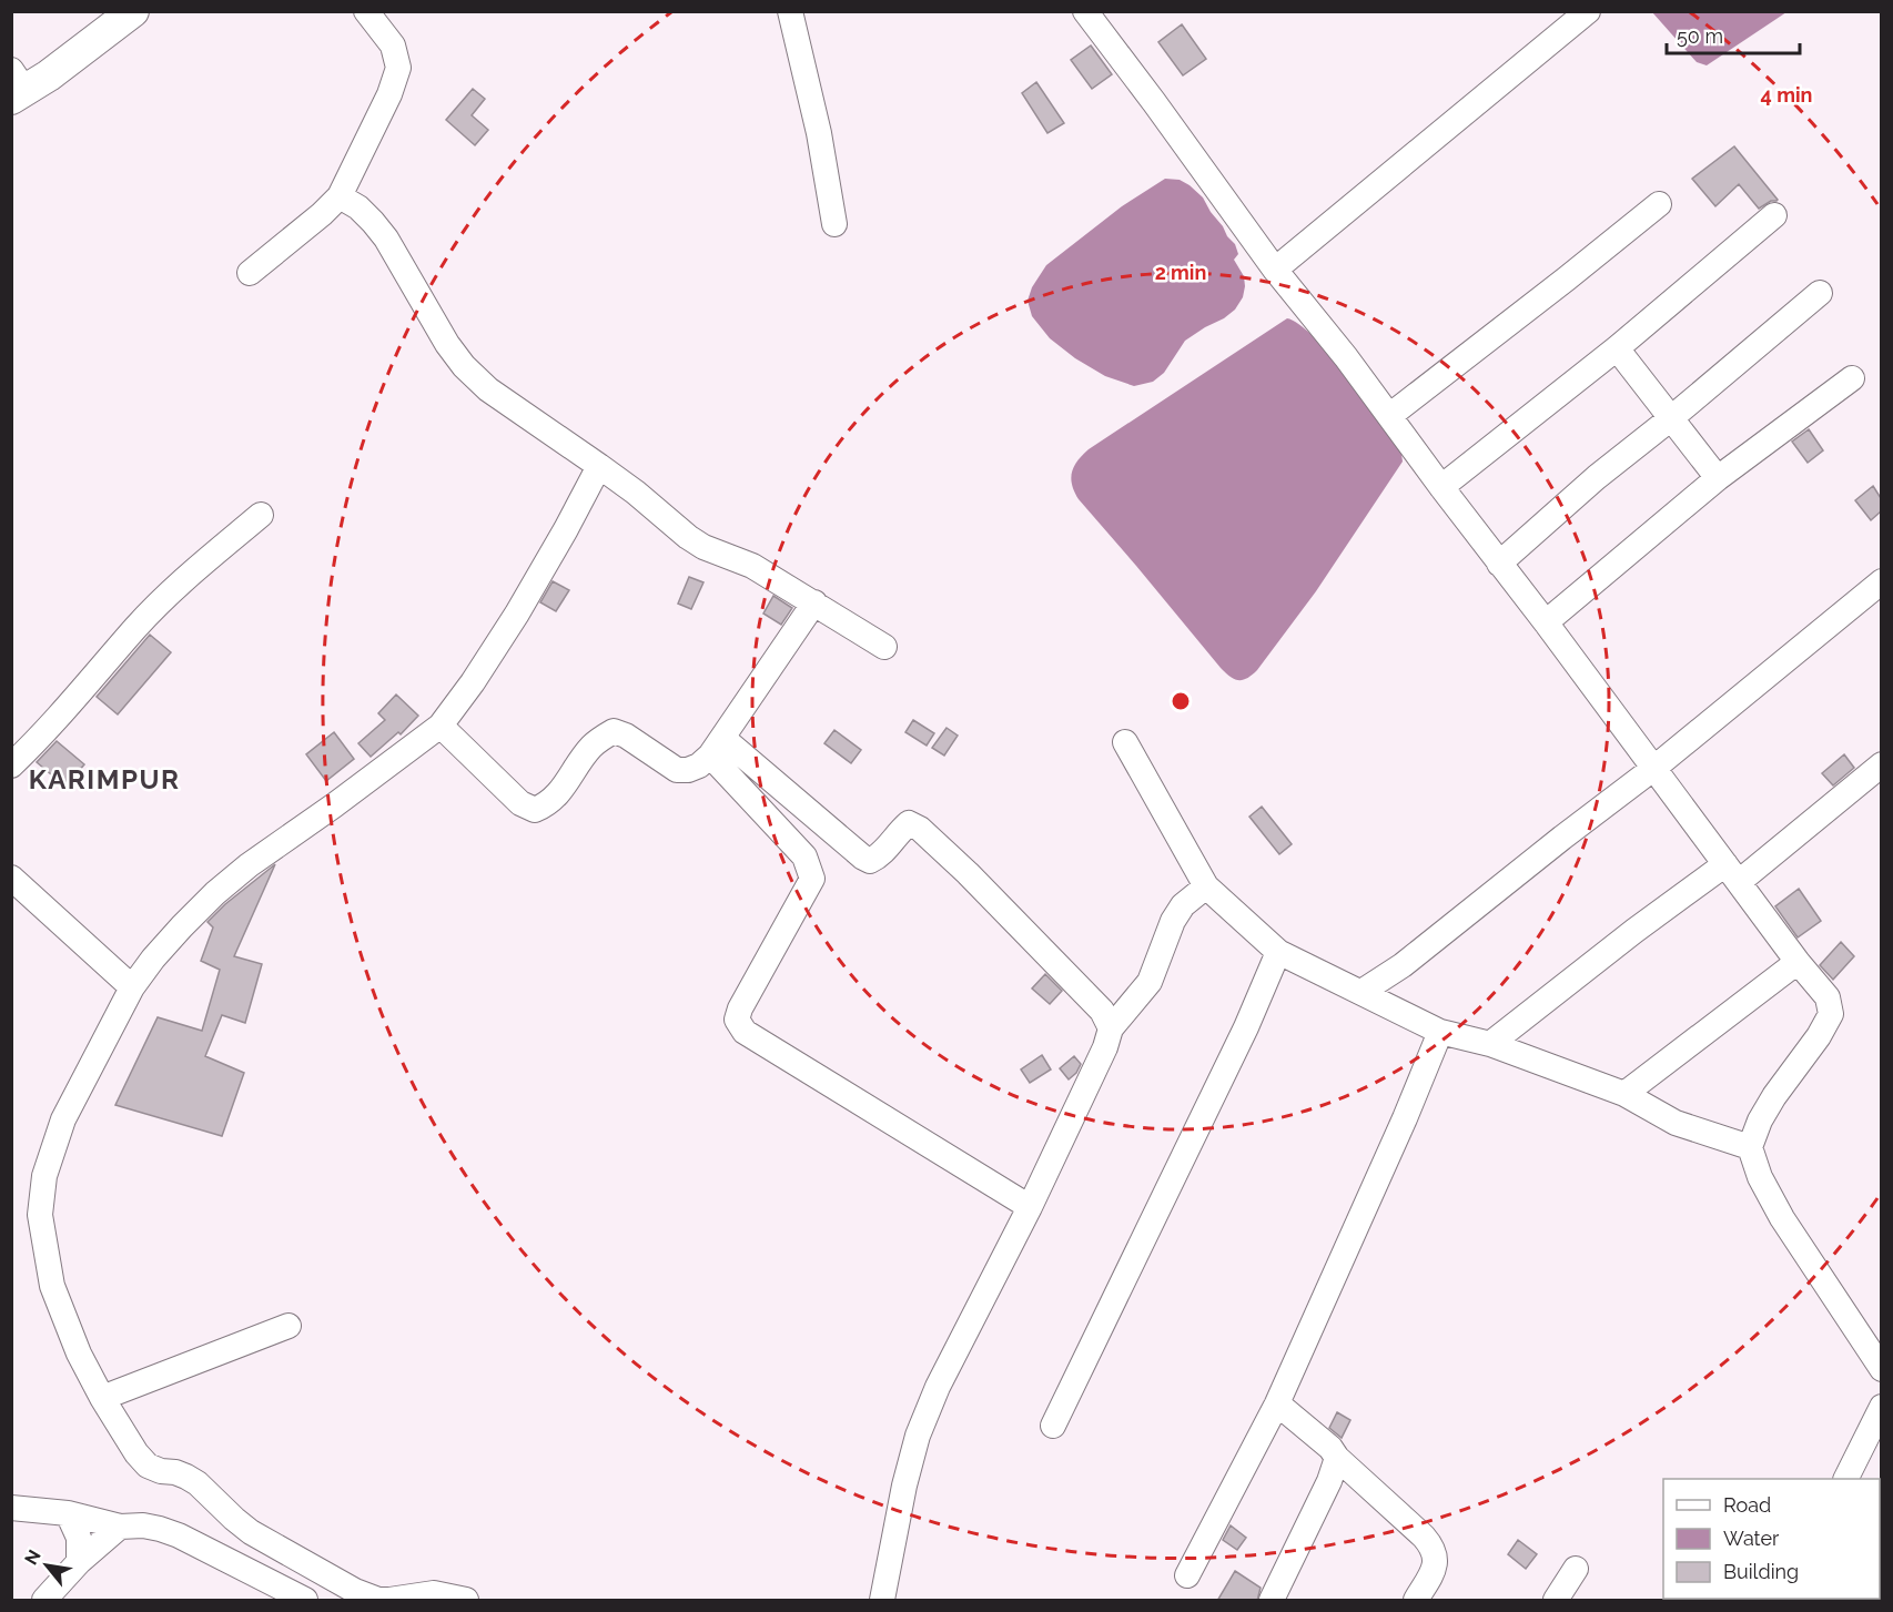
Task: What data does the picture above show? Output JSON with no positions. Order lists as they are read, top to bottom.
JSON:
{
  "districts": ["KARIMPUR"],
  "legend": ["Road", "Water", "Building"],
  "scale_bar": "50 m",
  "north": "top left",
  "rings": ["4 min", "2 min"]
}
